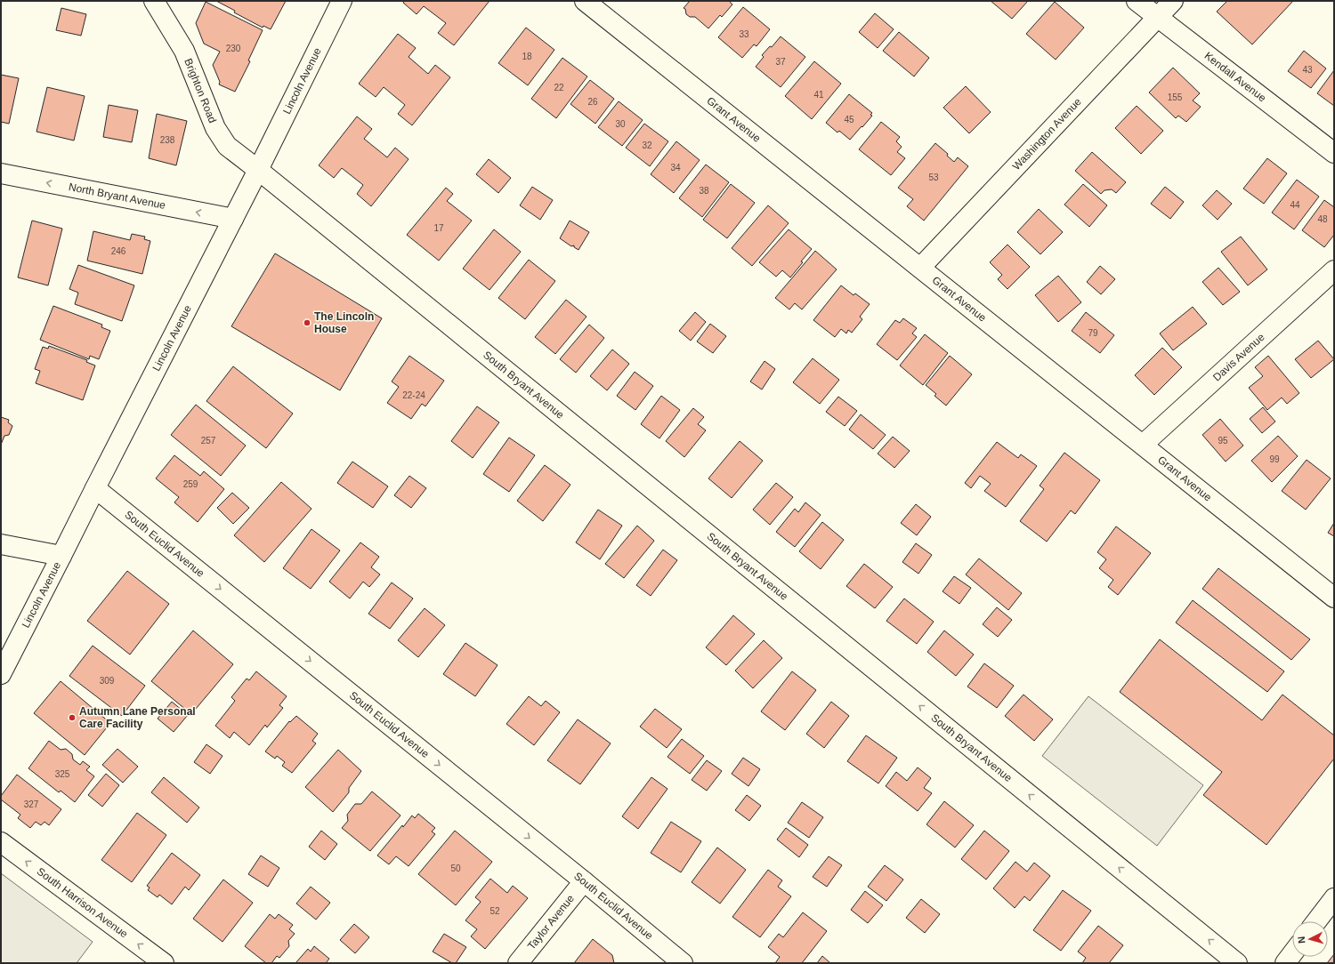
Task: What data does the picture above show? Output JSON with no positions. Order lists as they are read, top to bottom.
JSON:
{
  "streets": {
    "street": [
      "Kendall Avenue",
      "Lincoln Avenue",
      "Brighton Road",
      "Grant Avenue",
      "Washington Avenue",
      "North Bryant Avenue",
      "Davis Avenue",
      "South Bryant Avenue",
      "South Euclid Avenue",
      "South Harrison Avenue",
      "Taylor Avenue"
    ]
  },
  "crossings": [
    ["Kendall Avenue", "Washington Avenue"],
    ["Lincoln Avenue", "Brighton Road"],
    ["Lincoln Avenue", "North Bryant Avenue"],
    ["Lincoln Avenue", "South Bryant Avenue"],
    ["Lincoln Avenue", "South Euclid Avenue"],
    ["Brighton Road", "South Bryant Avenue"],
    ["Grant Avenue", "Washington Avenue"],
    ["Grant Avenue", "Davis Avenue"],
    ["South Euclid Avenue", "Taylor Avenue"]
  ],
  "one_way": [
    "North Bryant Avenue",
    "South Bryant Avenue",
    "South Euclid Avenue",
    "South Harrison Avenue"
  ],
  "places": ["The Lincoln House", "Autumn Lane Personal Care Facility"],
  "house_numbers": [
    "33",
    "230",
    "18",
    "37",
    "43",
    "22",
    "41",
    "155",
    "26",
    "45",
    "30",
    "238",
    "32",
    "34",
    "53",
    "38",
    "44",
    "48",
    "17",
    "246",
    "79",
    "22-24",
    "257",
    "95",
    "99",
    "259",
    "309",
    "325",
    "327",
    "50",
    "52"
  ],
  "north": "left"
}
